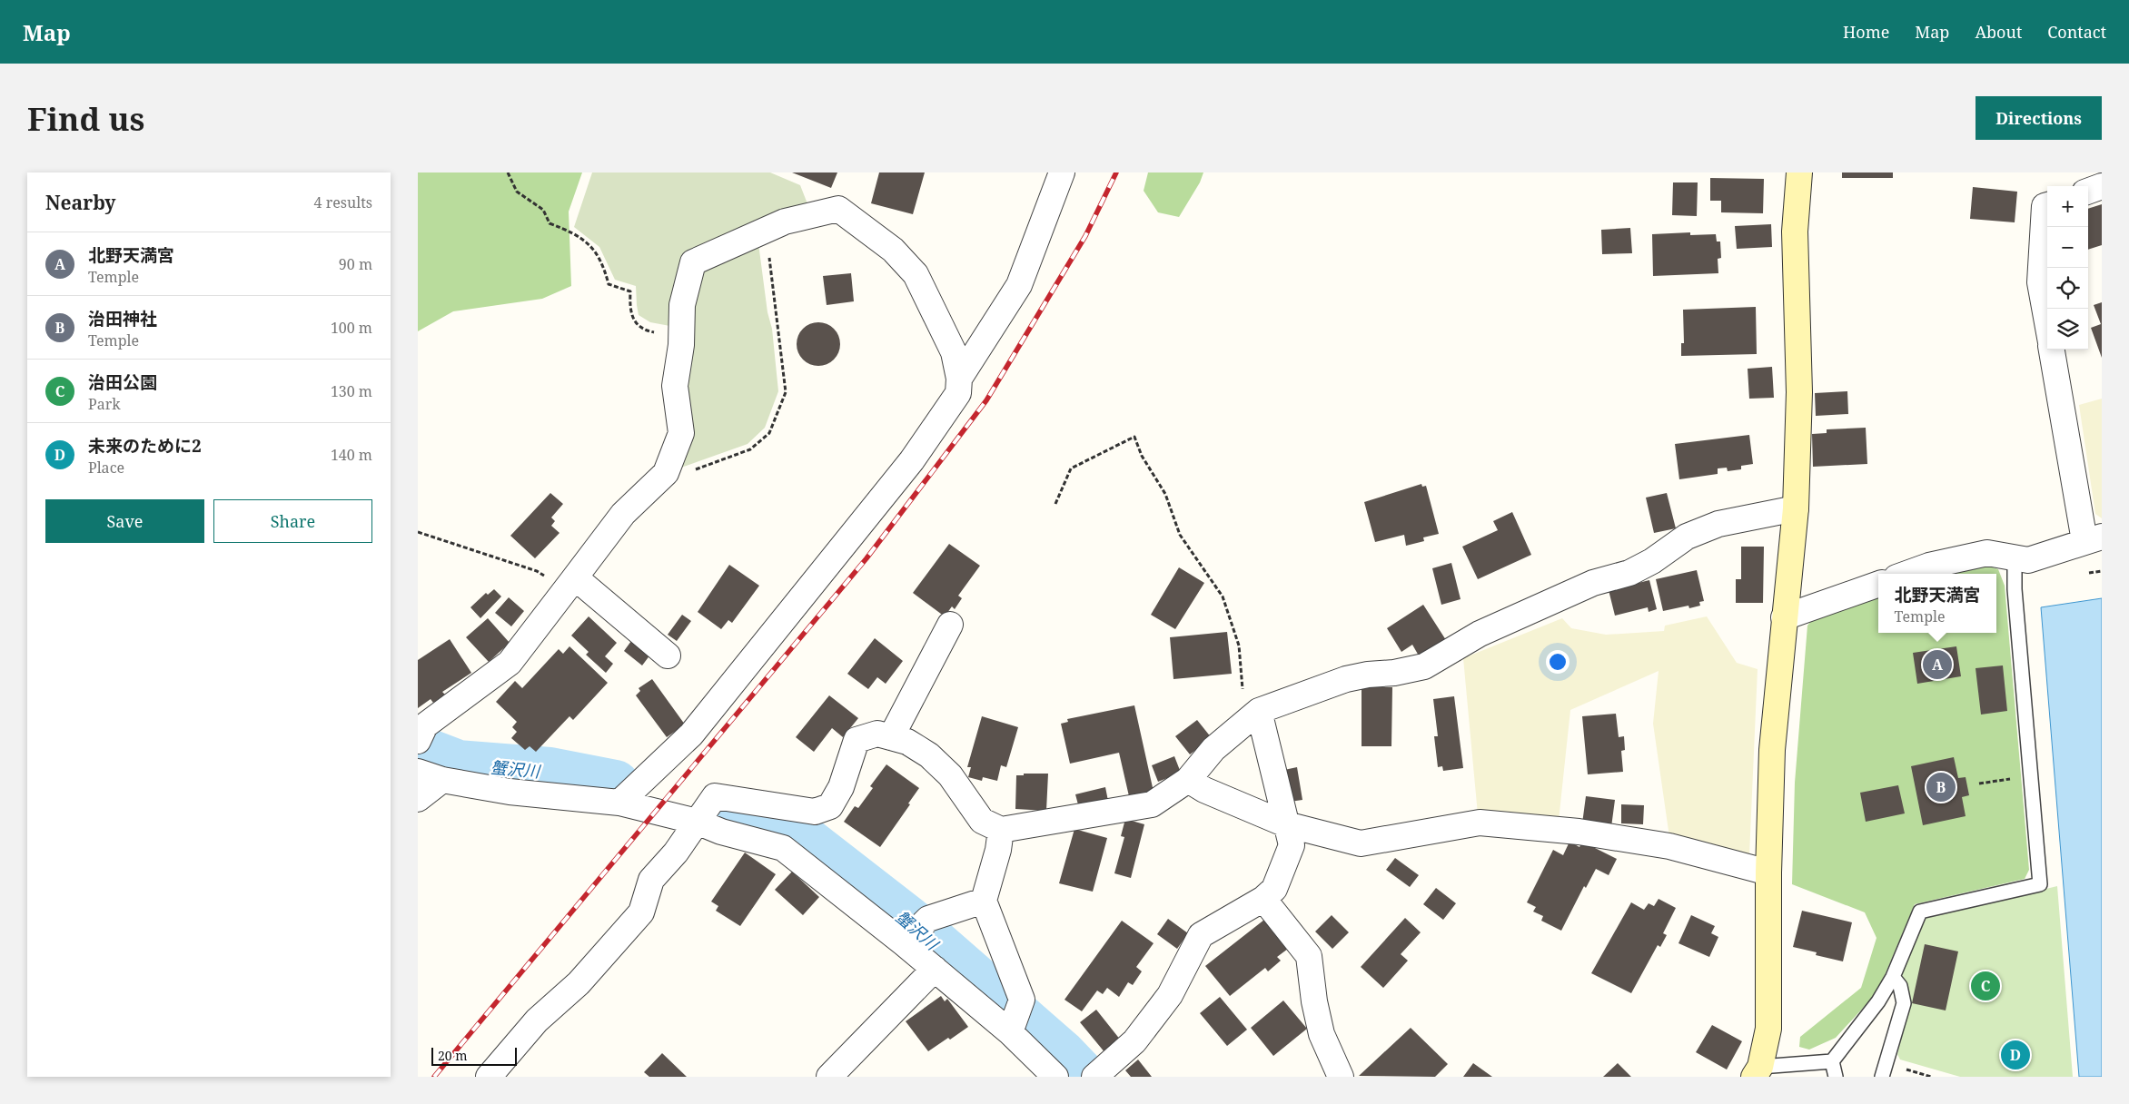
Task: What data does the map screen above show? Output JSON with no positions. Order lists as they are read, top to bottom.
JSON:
{
  "water": ["蟹沢川"],
  "scale_bar": "20 m",
  "page": {
    "header": "Map",
    "nav": [
      "Home",
      "Map",
      "About",
      "Contact"
    ],
    "buttons": [
      "Directions",
      ["Save", "Share"]
    ],
    "title": "Find us",
    "heading": ["Nearby", "4 results"],
    "map_buttons": ["+", "−"],
    "list": [
      {
        "mark": "A",
        "name": "北野天満宮",
        "note": "Temple",
        "value": "90 m"
      },
      {
        "mark": "B",
        "name": "治田神社",
        "note": "Temple",
        "value": "100 m"
      },
      {
        "mark": "C",
        "name": "治田公園",
        "note": "Park",
        "value": "130 m"
      },
      {
        "mark": "D",
        "name": "未来のために2",
        "note": "Place",
        "value": "140 m"
      }
    ],
    "popup": ["北野天満宮", "Temple"],
    "pins": [
      "A",
      "B",
      "C",
      "D"
    ],
    "scale": "20 m"
  }
}
